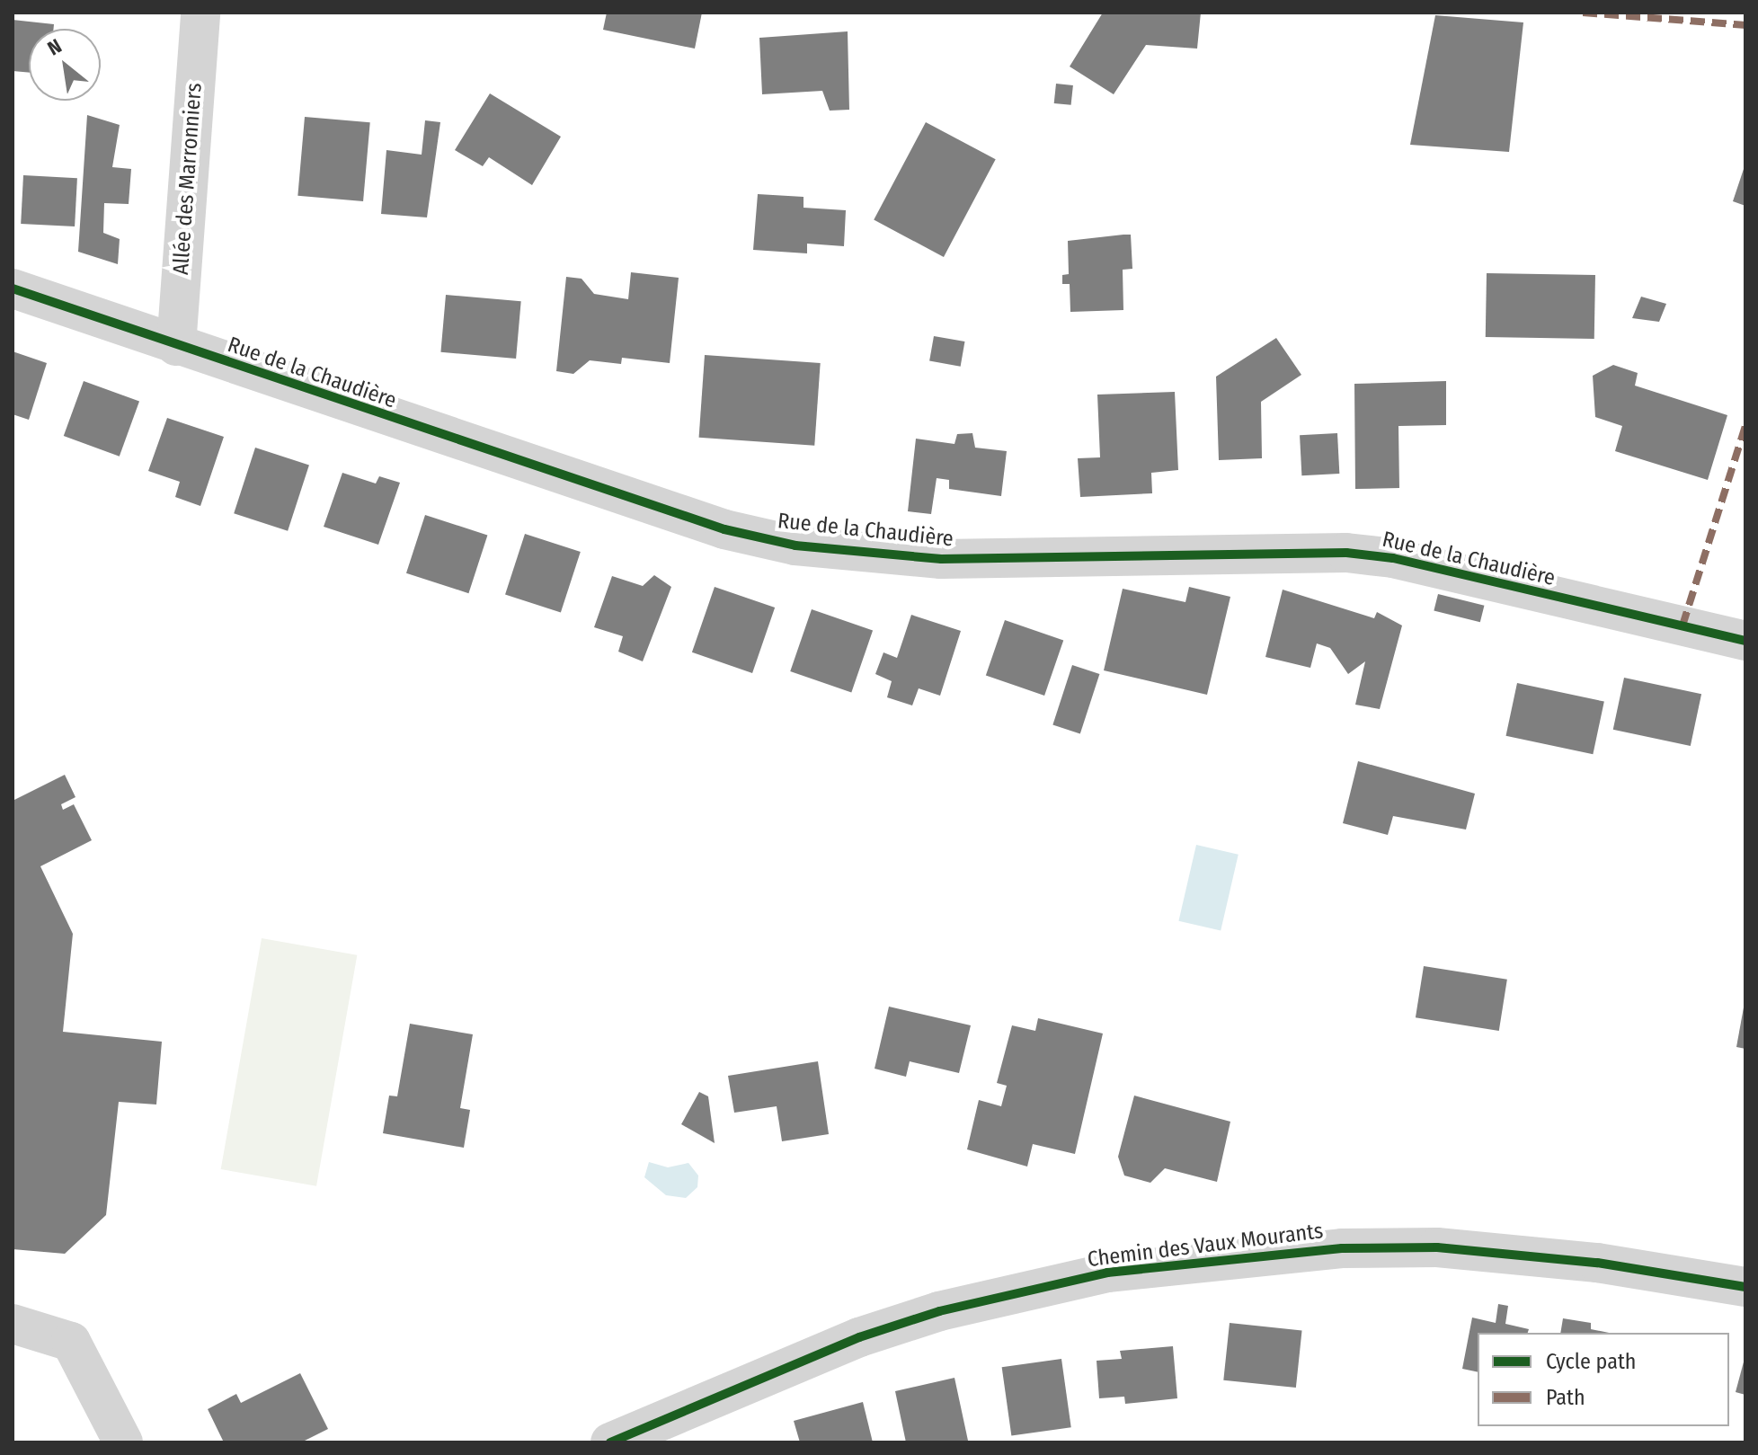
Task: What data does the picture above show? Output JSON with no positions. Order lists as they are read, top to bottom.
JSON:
{
  "streets": {
    "street": ["Allée des Marronniers", "Rue de la Chaudière", "Chemin des Vaux Mourants"]
  },
  "crossings": [
    ["Allée des Marronniers", "Rue de la Chaudière"]
  ],
  "legend": ["Cycle path", "Path"],
  "north": "top left"
}
